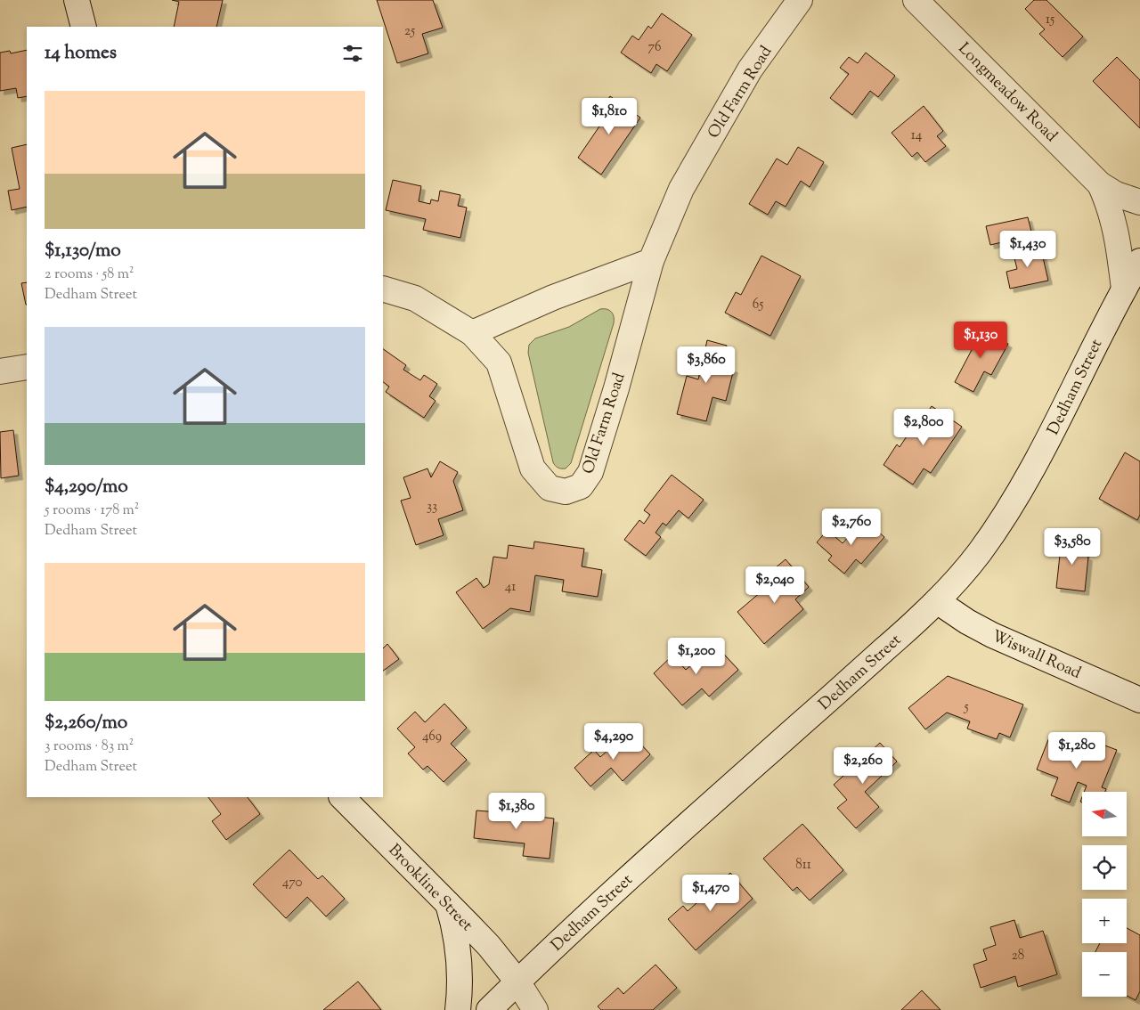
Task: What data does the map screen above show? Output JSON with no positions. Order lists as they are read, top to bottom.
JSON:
{
  "streets": {
    "street": [
      "Old Farm Road",
      "Longmeadow Road",
      "Dedham Street",
      "Wiswall Road",
      "Brookline Street"
    ]
  },
  "crossings": [
    ["Longmeadow Road", "Dedham Street"],
    ["Dedham Street", "Wiswall Road"],
    ["Dedham Street", "Brookline Street"]
  ],
  "house_numbers": [
    "15",
    "25",
    "76",
    "14",
    "65",
    "33",
    "41",
    "5",
    "469",
    "811",
    "470",
    "28"
  ],
  "north": "left",
  "page": {
    "heading": "14 homes",
    "list": [
      {
        "name": "$1,130/mo",
        "note": "2 rooms · 58 m² · Dedham Street"
      },
      {
        "name": "$4,290/mo",
        "note": "5 rooms · 178 m² · Dedham Street"
      },
      {
        "name": "$2,260/mo",
        "note": "3 rooms · 83 m² · Dedham Street"
      }
    ],
    "price": [
      "$1,810",
      "$1,430",
      "$1,130",
      "$3,860",
      "$2,800",
      "$2,760",
      "$3,580",
      "$2,040",
      "$1,200",
      "$4,290",
      "$1,280",
      "$2,260",
      "$1,380",
      "$1,470"
    ],
    "map_buttons": ["+", "−"]
  }
}
